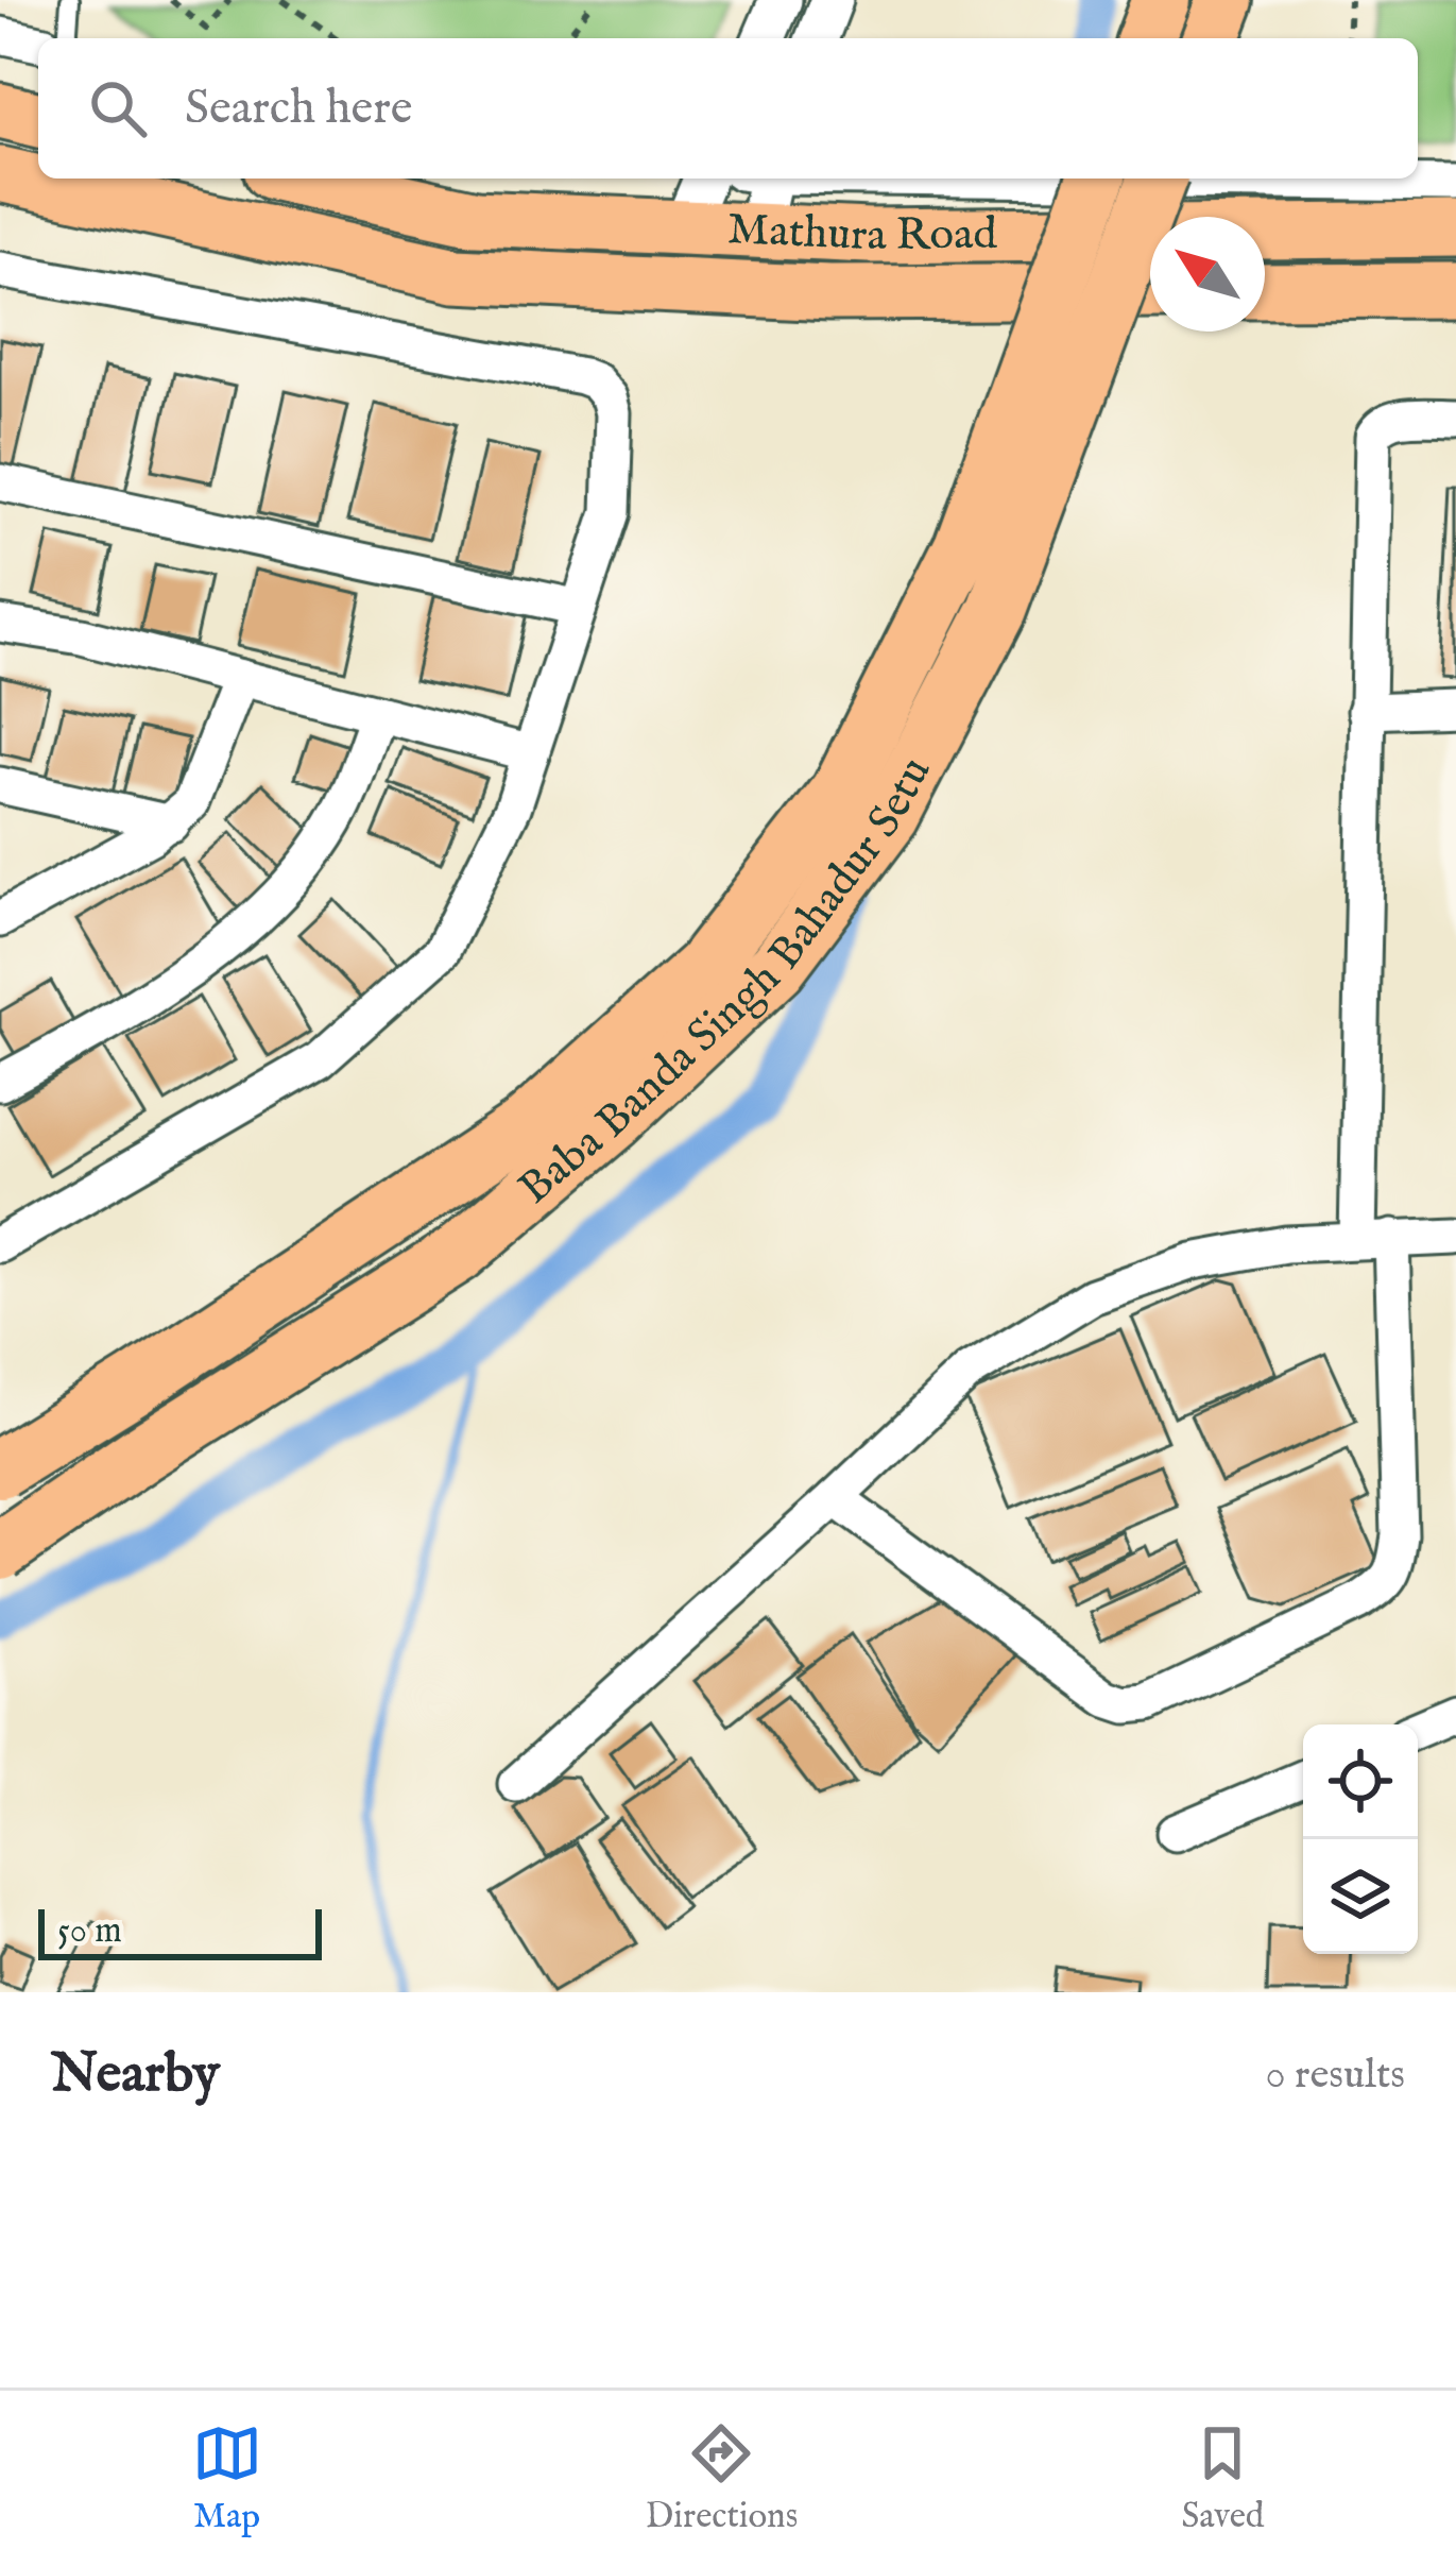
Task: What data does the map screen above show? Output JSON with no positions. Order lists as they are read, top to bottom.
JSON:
{
  "streets": {
    "highway": ["Baba Banda Singh Bahadur Setu"],
    "main road": ["Mathura Road"]
  },
  "scale_bar": "50 m",
  "north": "top left",
  "page": {
    "search": "Search here",
    "scale": "50 m",
    "heading": ["Nearby", "0 results"],
    "nav": ["Map", "Directions", "Saved"]
  }
}
